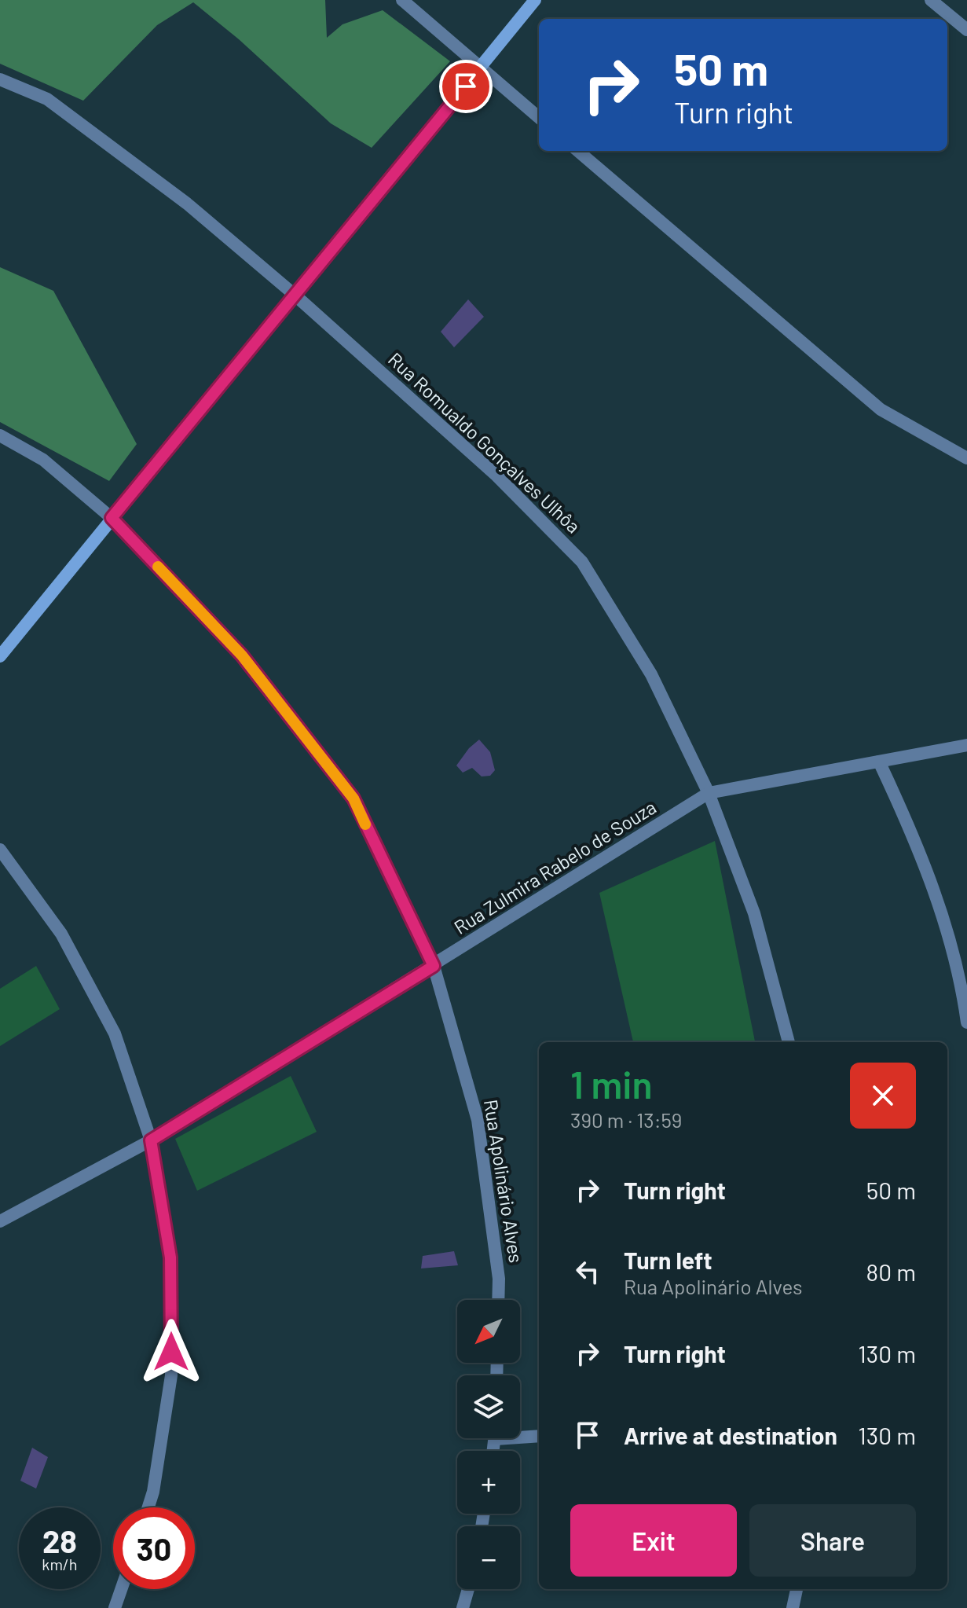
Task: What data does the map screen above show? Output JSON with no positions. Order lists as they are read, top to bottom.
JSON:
{
  "streets": {
    "street": ["Rua Romualdo Gonçalves Ulhôa", "Rua Zulmira Rabelo de Souza", "Rua Apolinário Alves"]
  },
  "crossings": [
    ["Rua Romualdo Gonçalves Ulhôa", "Rua Zulmira Rabelo de Souza"],
    ["Rua Zulmira Rabelo de Souza", "Rua Apolinário Alves"]
  ],
  "north": "bottom left",
  "page": {
    "turn": ["50 m", "Turn right"],
    "heading": ["1 min", "390 m · 13:59"],
    "list": [
      {
        "name": "Turn right",
        "value": "50 m"
      },
      {
        "name": "Turn left",
        "note": "Rua Apolinário Alves",
        "value": "80 m"
      },
      {
        "name": "Turn right",
        "value": "130 m"
      },
      {
        "name": "Arrive at destination",
        "value": "130 m"
      }
    ],
    "map_buttons": ["+", "−"],
    "buttons": ["Exit", "Share"],
    "speed": "28 km/h",
    "limit": "30"
  }
}
